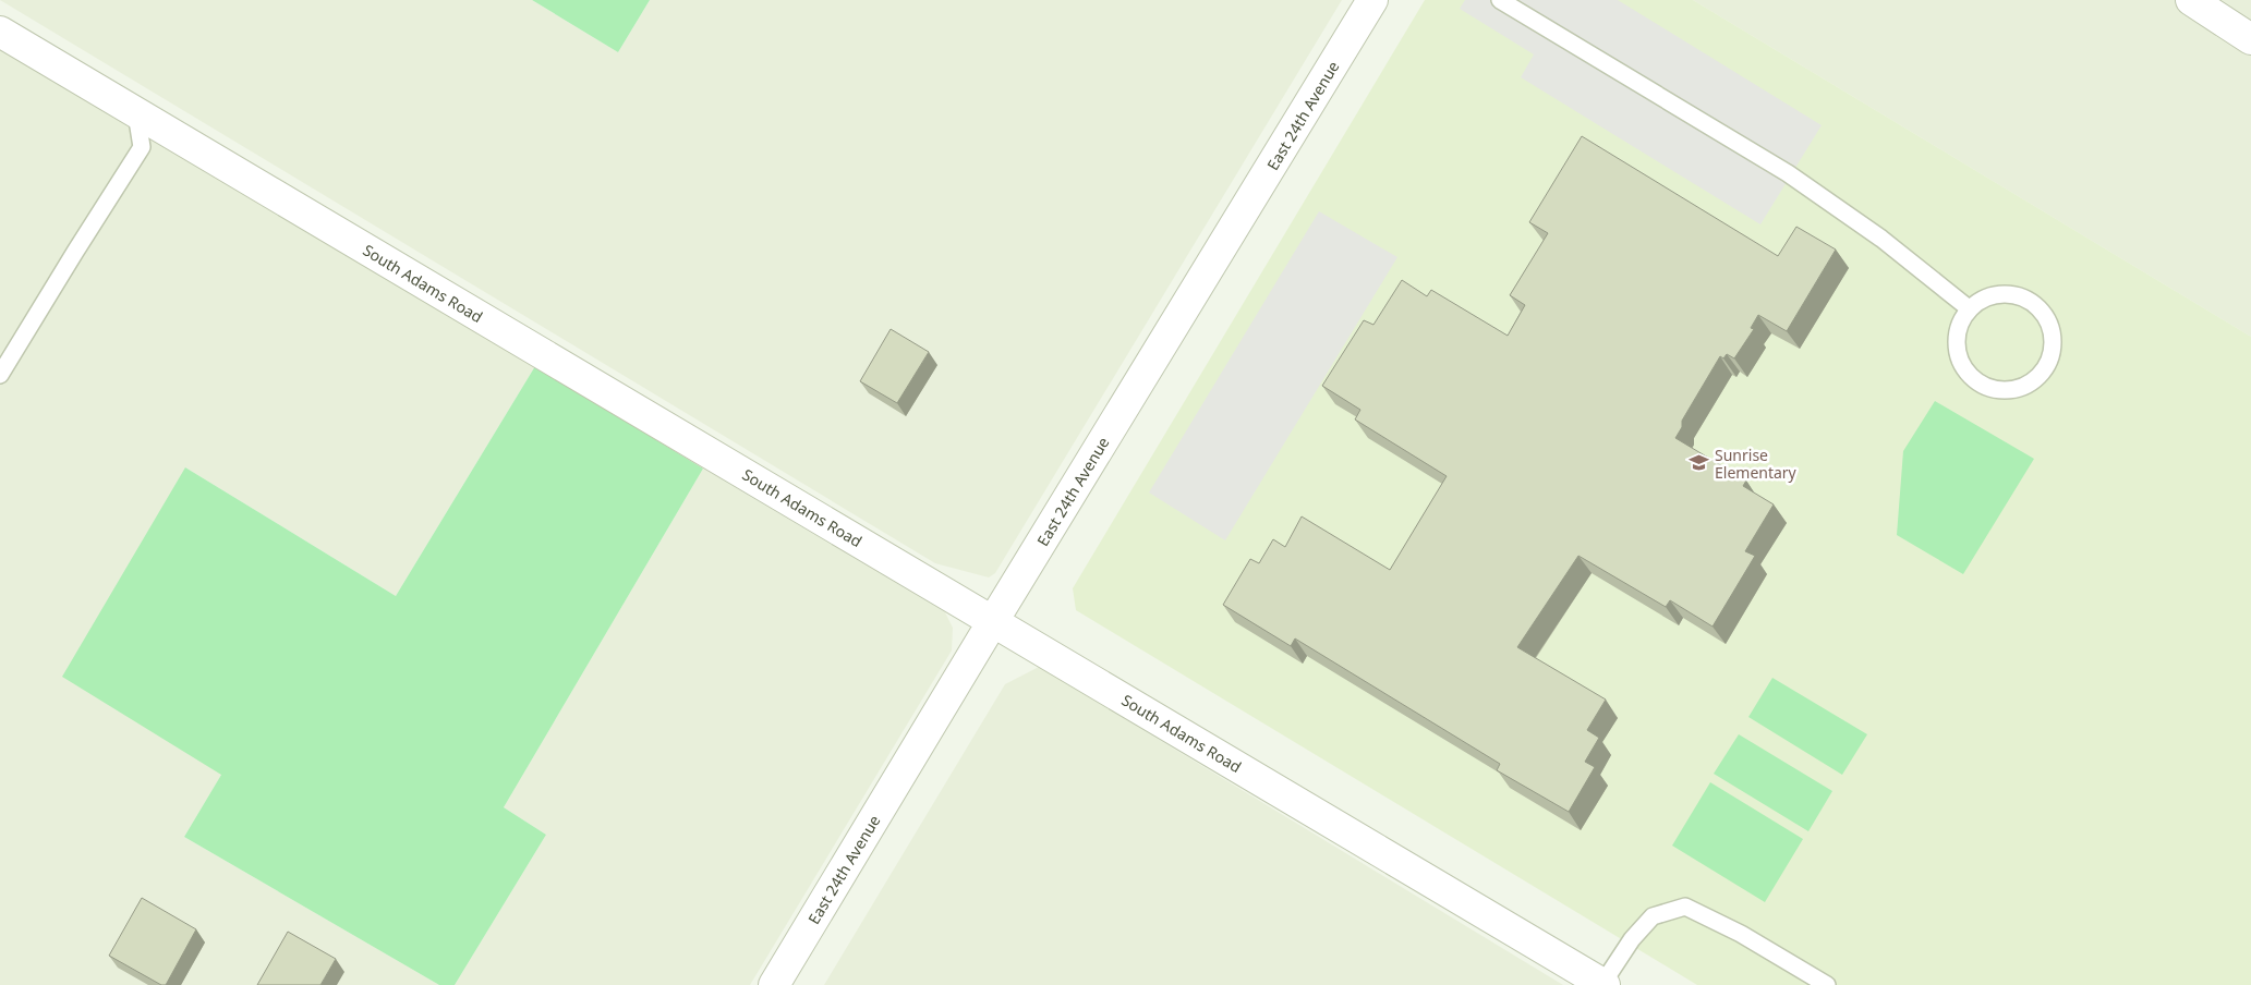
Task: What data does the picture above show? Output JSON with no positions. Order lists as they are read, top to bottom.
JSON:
{
  "streets": {
    "street": ["East 24th Avenue", "South Adams Road"]
  },
  "crossings": [
    ["East 24th Avenue", "South Adams Road"]
  ],
  "places": {
    "school or university": ["Sunrise Elementary"]
  }
}
